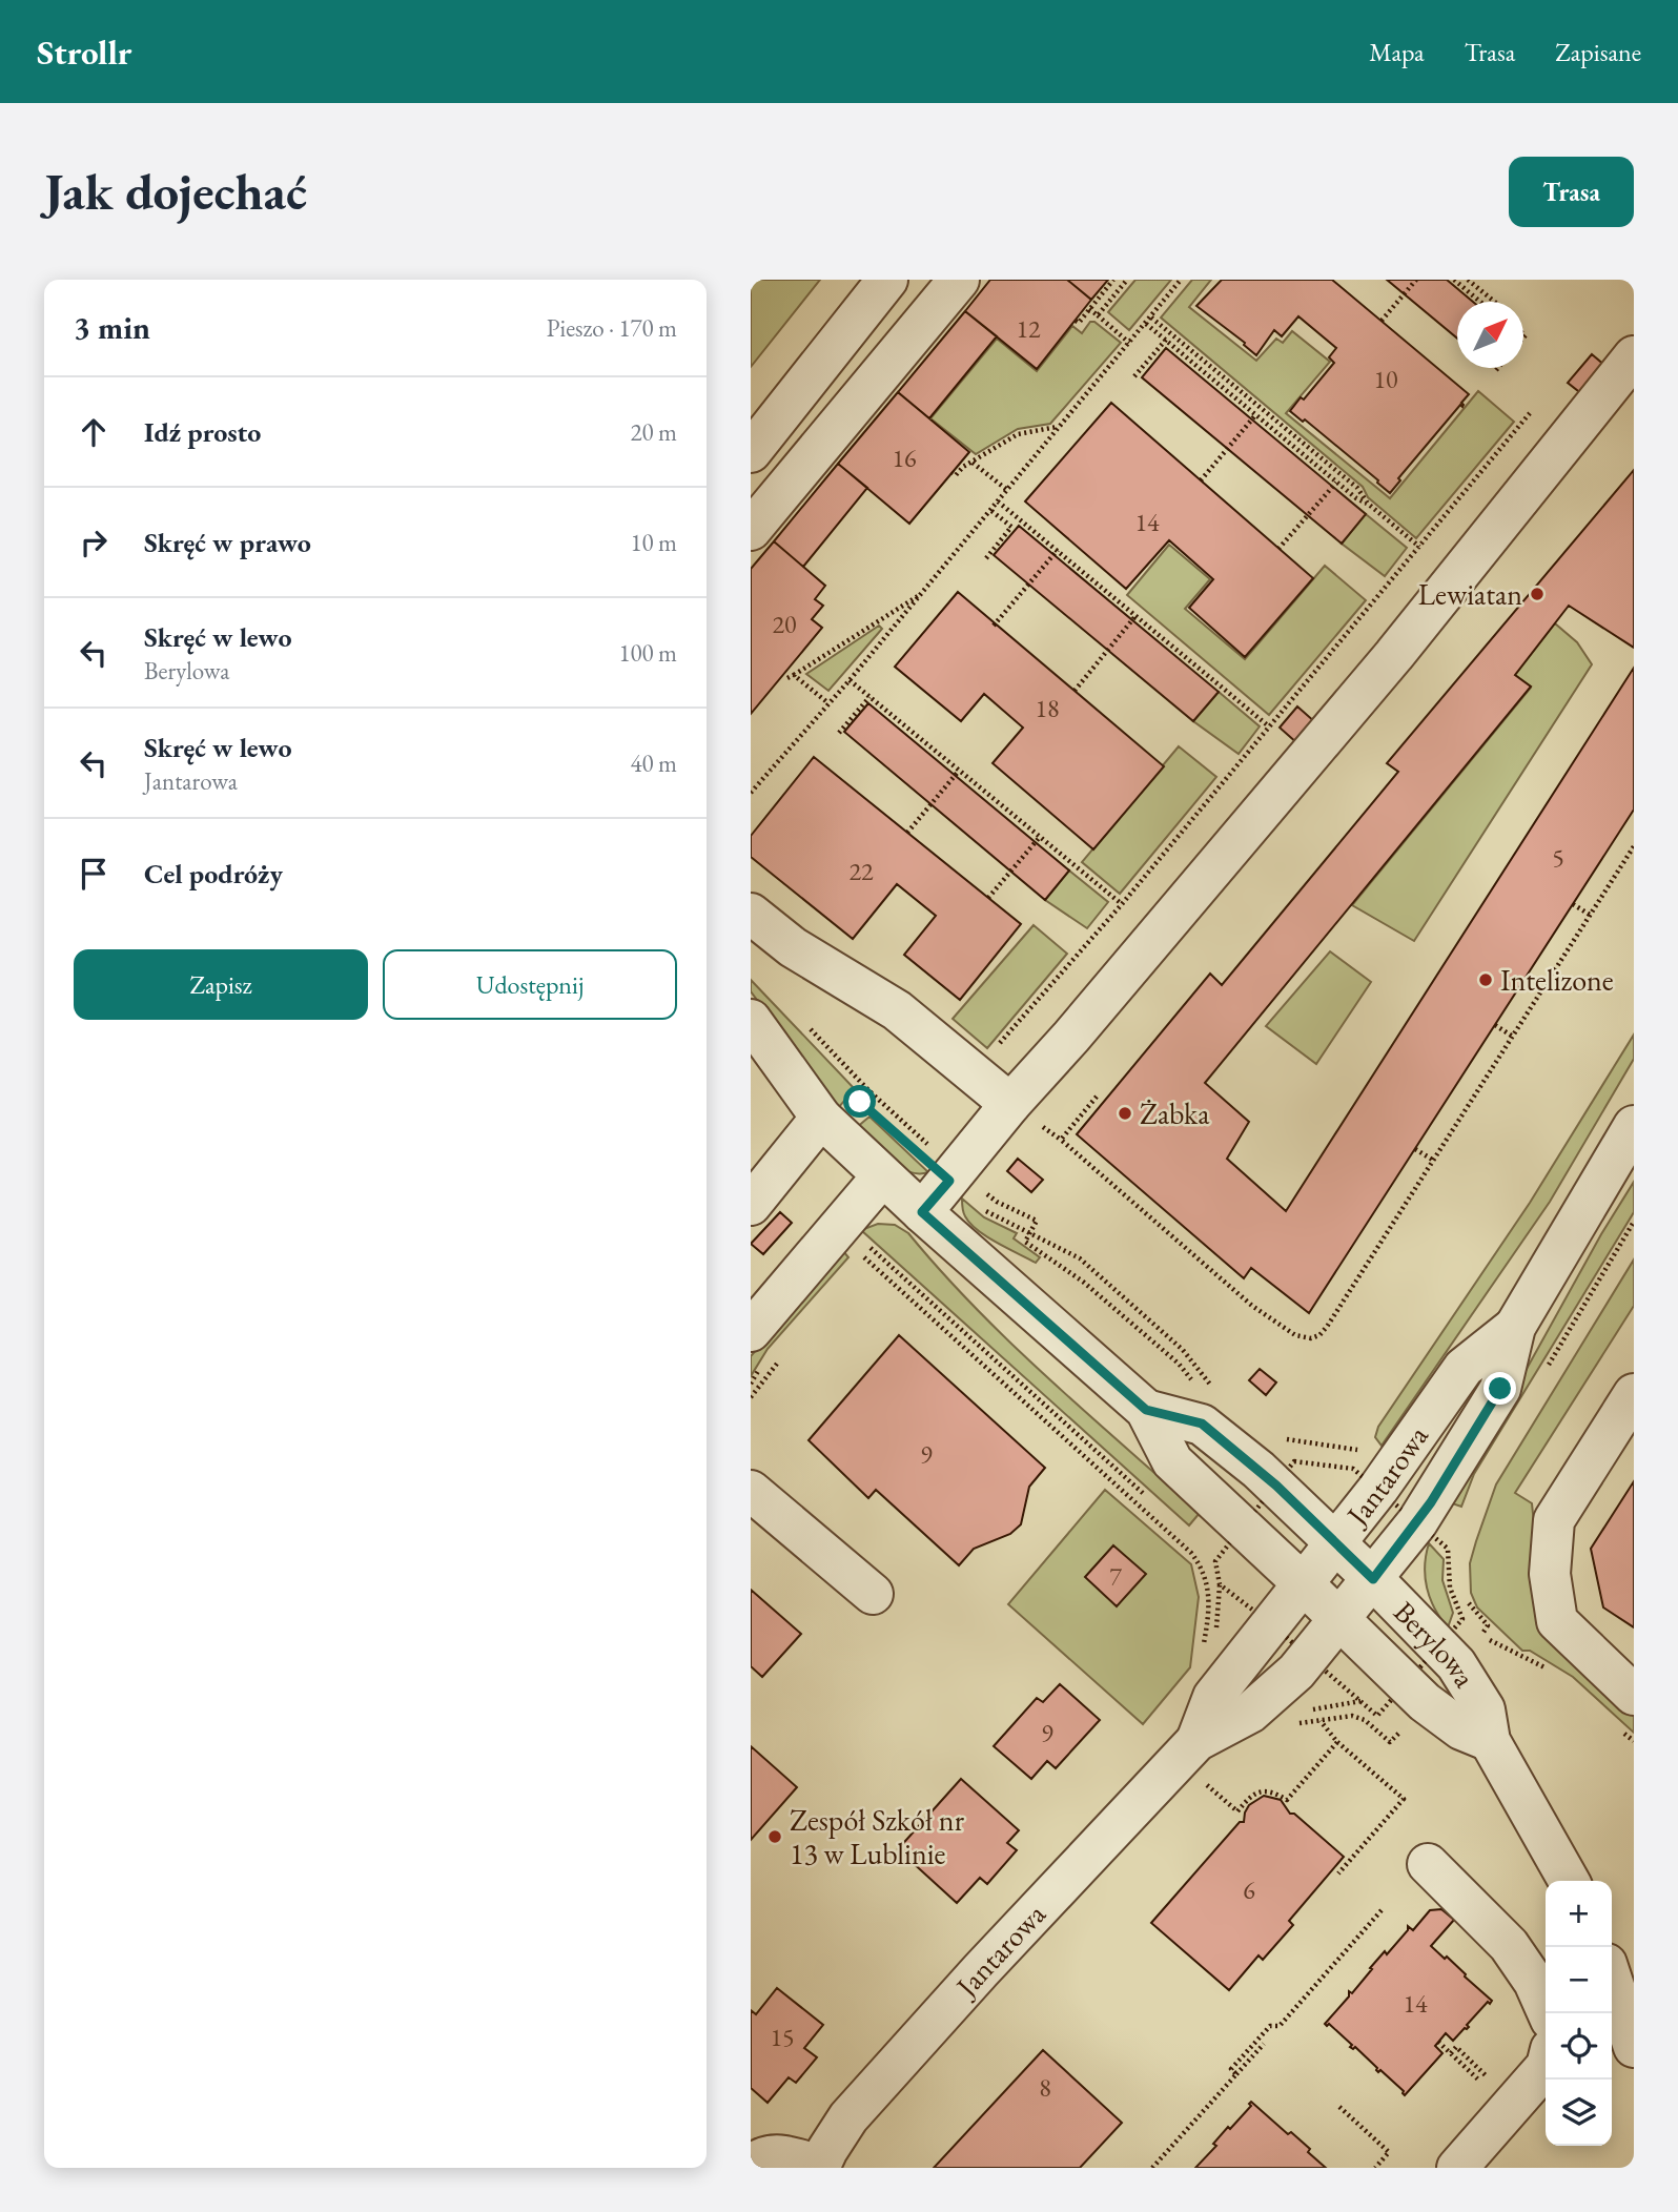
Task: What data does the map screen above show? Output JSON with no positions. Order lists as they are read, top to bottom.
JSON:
{
  "streets": {
    "street": ["Jantarowa", "Berylowa"]
  },
  "crossings": [
    ["Jantarowa", "Berylowa"]
  ],
  "places": [
    "Lewiatan",
    "Intelizone",
    "Żabka",
    "Zespół Szkół nr 13 w Lublinie"
  ],
  "house_numbers": [
    "12",
    "10",
    "16",
    "14",
    "20",
    "18",
    "5",
    "22",
    "9",
    "7",
    "9",
    "6",
    "14",
    "15",
    "8"
  ],
  "north": "top right",
  "page": {
    "header": "Strollr",
    "nav": ["Mapa", "Trasa", "Zapisane"],
    "buttons": [
      "Trasa",
      ["Zapisz", "Udostępnij"]
    ],
    "title": "Jak dojechać",
    "heading": ["3 min", "Pieszo · 170 m"],
    "list": [
      ["Idź prosto", "20 m"],
      ["Skręć w prawo", "10 m"],
      ["Skręć w lewo", "Berylowa", "100 m"],
      ["Skręć w lewo", "Jantarowa", "40 m"],
      "Cel podróży"
    ],
    "map_buttons": ["+", "−"]
  }
}
